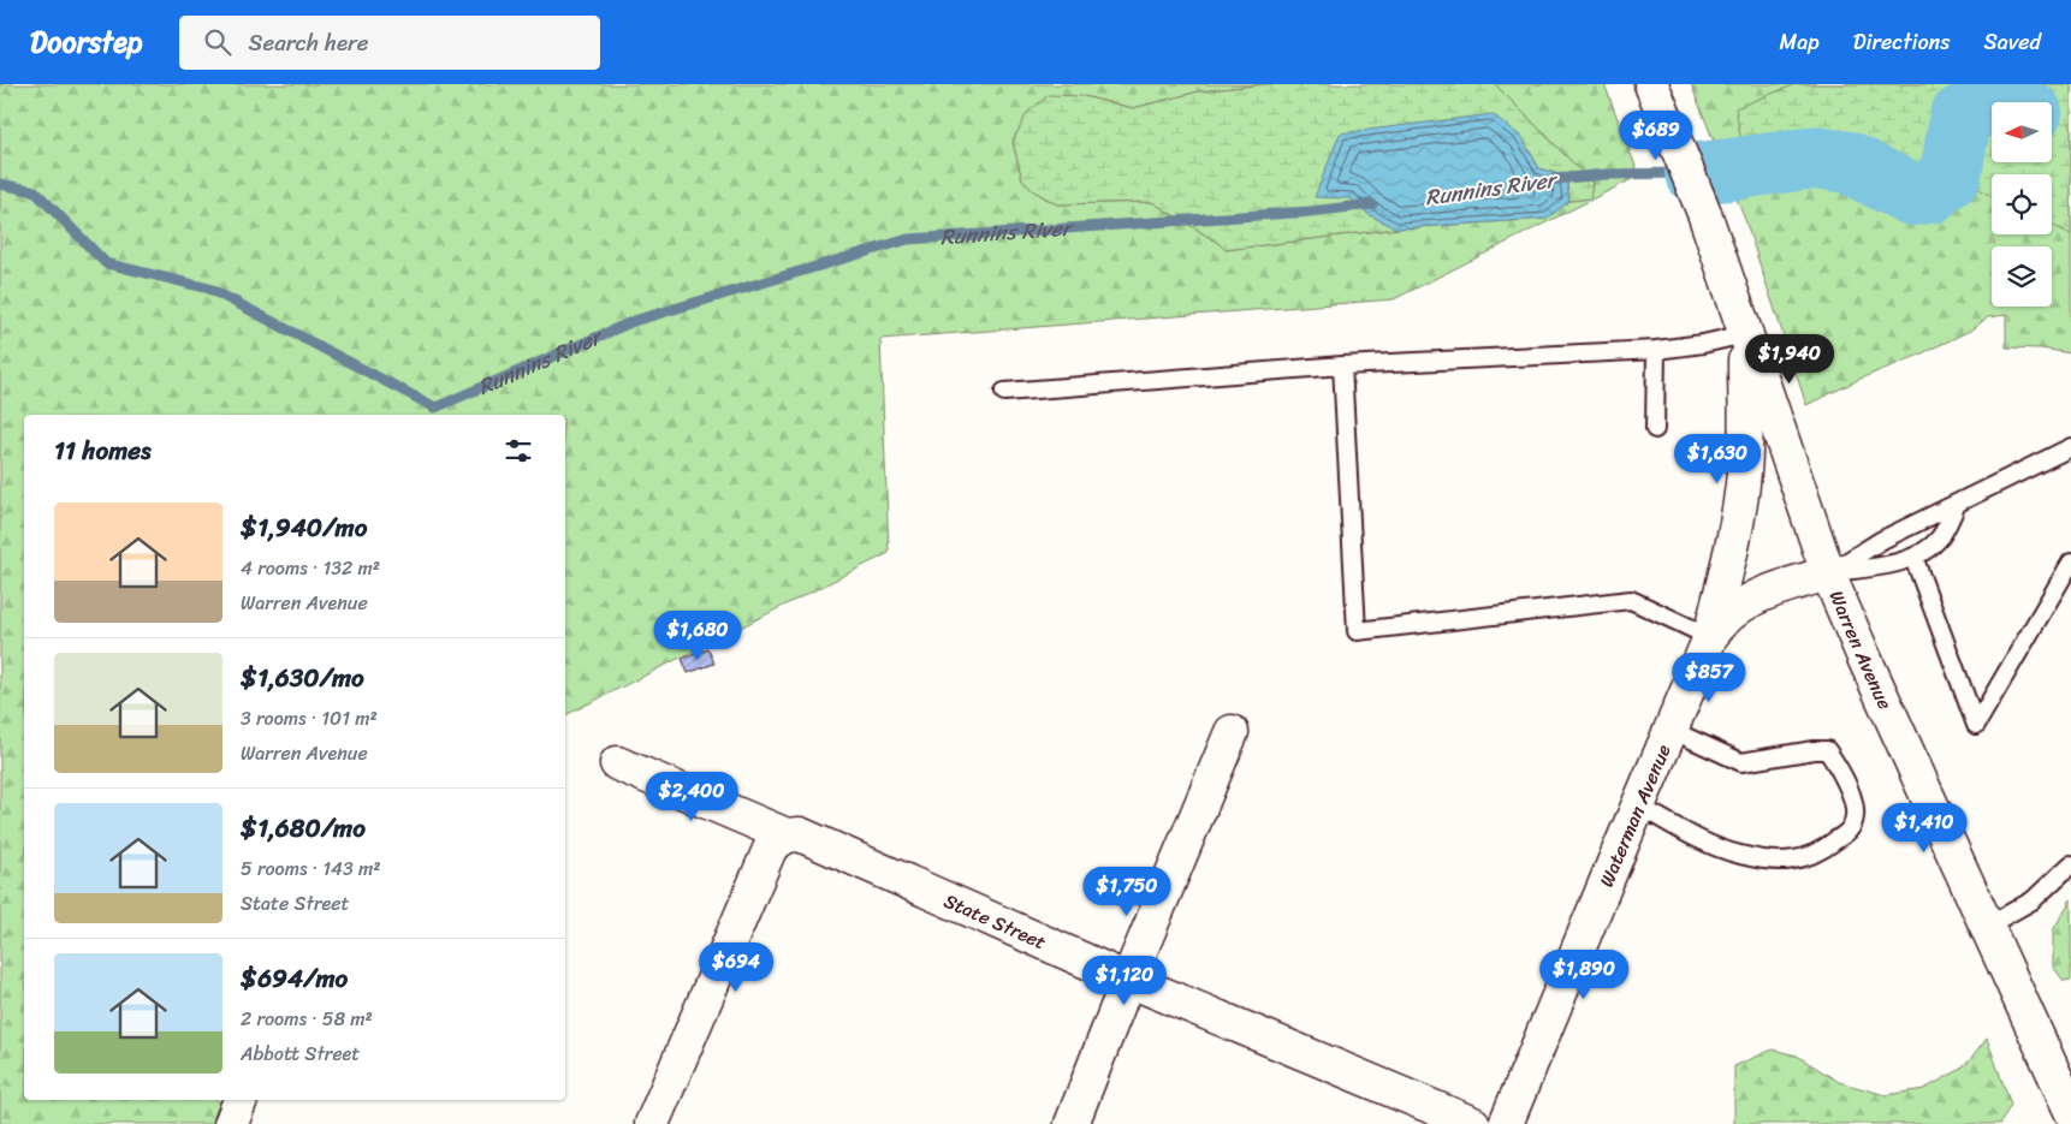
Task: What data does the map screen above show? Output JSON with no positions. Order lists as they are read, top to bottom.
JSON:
{
  "streets": {
    "main road": ["Warren Avenue", "Waterman Avenue", "State Street"]
  },
  "crossings": [
    ["Warren Avenue", "Waterman Avenue"]
  ],
  "water": ["Runnins River"],
  "north": "left",
  "page": {
    "header": "Doorstep",
    "search": "Search here",
    "nav": ["Map", "Directions", "Saved"],
    "price": [
      "$689",
      "$1,940",
      "$1,630",
      "$1,680",
      "$857",
      "$2,400",
      "$1,410",
      "$1,750",
      "$694",
      "$1,890",
      "$1,120"
    ],
    "heading": "11 homes",
    "list": [
      {
        "name": "$1,940/mo",
        "note": "4 rooms · 132 m² · Warren Avenue"
      },
      {
        "name": "$1,630/mo",
        "note": "3 rooms · 101 m² · Warren Avenue"
      },
      {
        "name": "$1,680/mo",
        "note": "5 rooms · 143 m² · State Street"
      },
      {
        "name": "$694/mo",
        "note": "2 rooms · 58 m² · Abbott Street"
      }
    ]
  }
}
